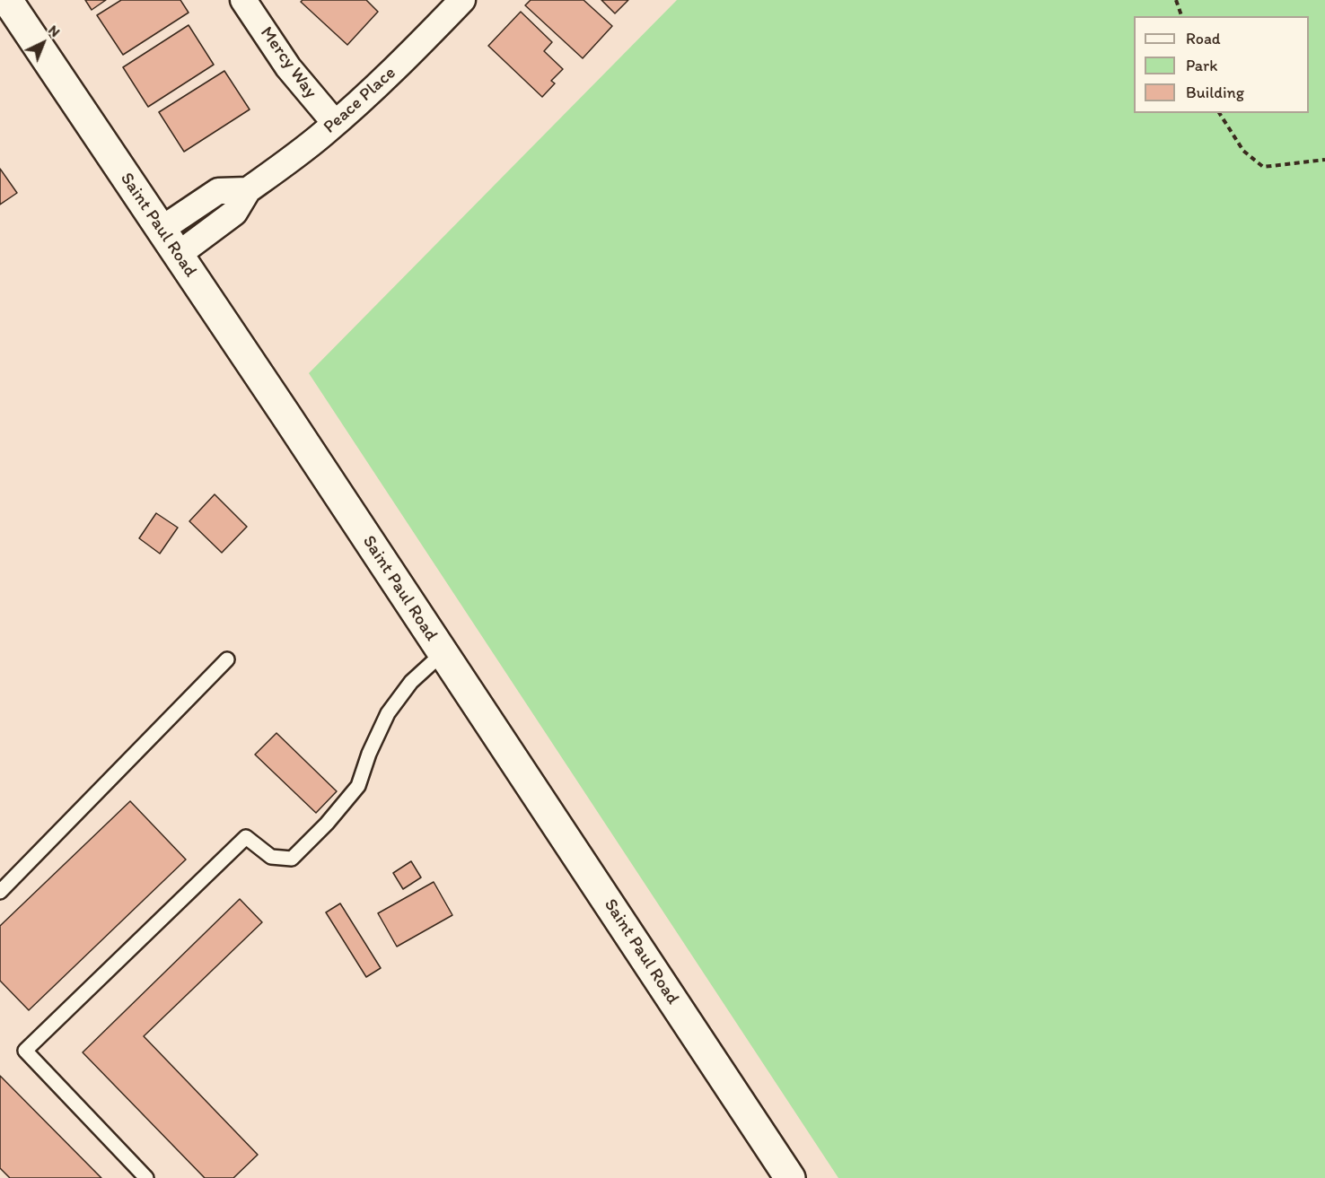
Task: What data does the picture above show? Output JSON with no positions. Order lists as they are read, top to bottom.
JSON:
{
  "streets": {
    "street": ["Mercy Way", "Peace Place", "Saint Paul Road"]
  },
  "crossings": [
    ["Mercy Way", "Peace Place"],
    ["Peace Place", "Saint Paul Road"]
  ],
  "legend": ["Road", "Park", "Building"],
  "north": "top right"
}
